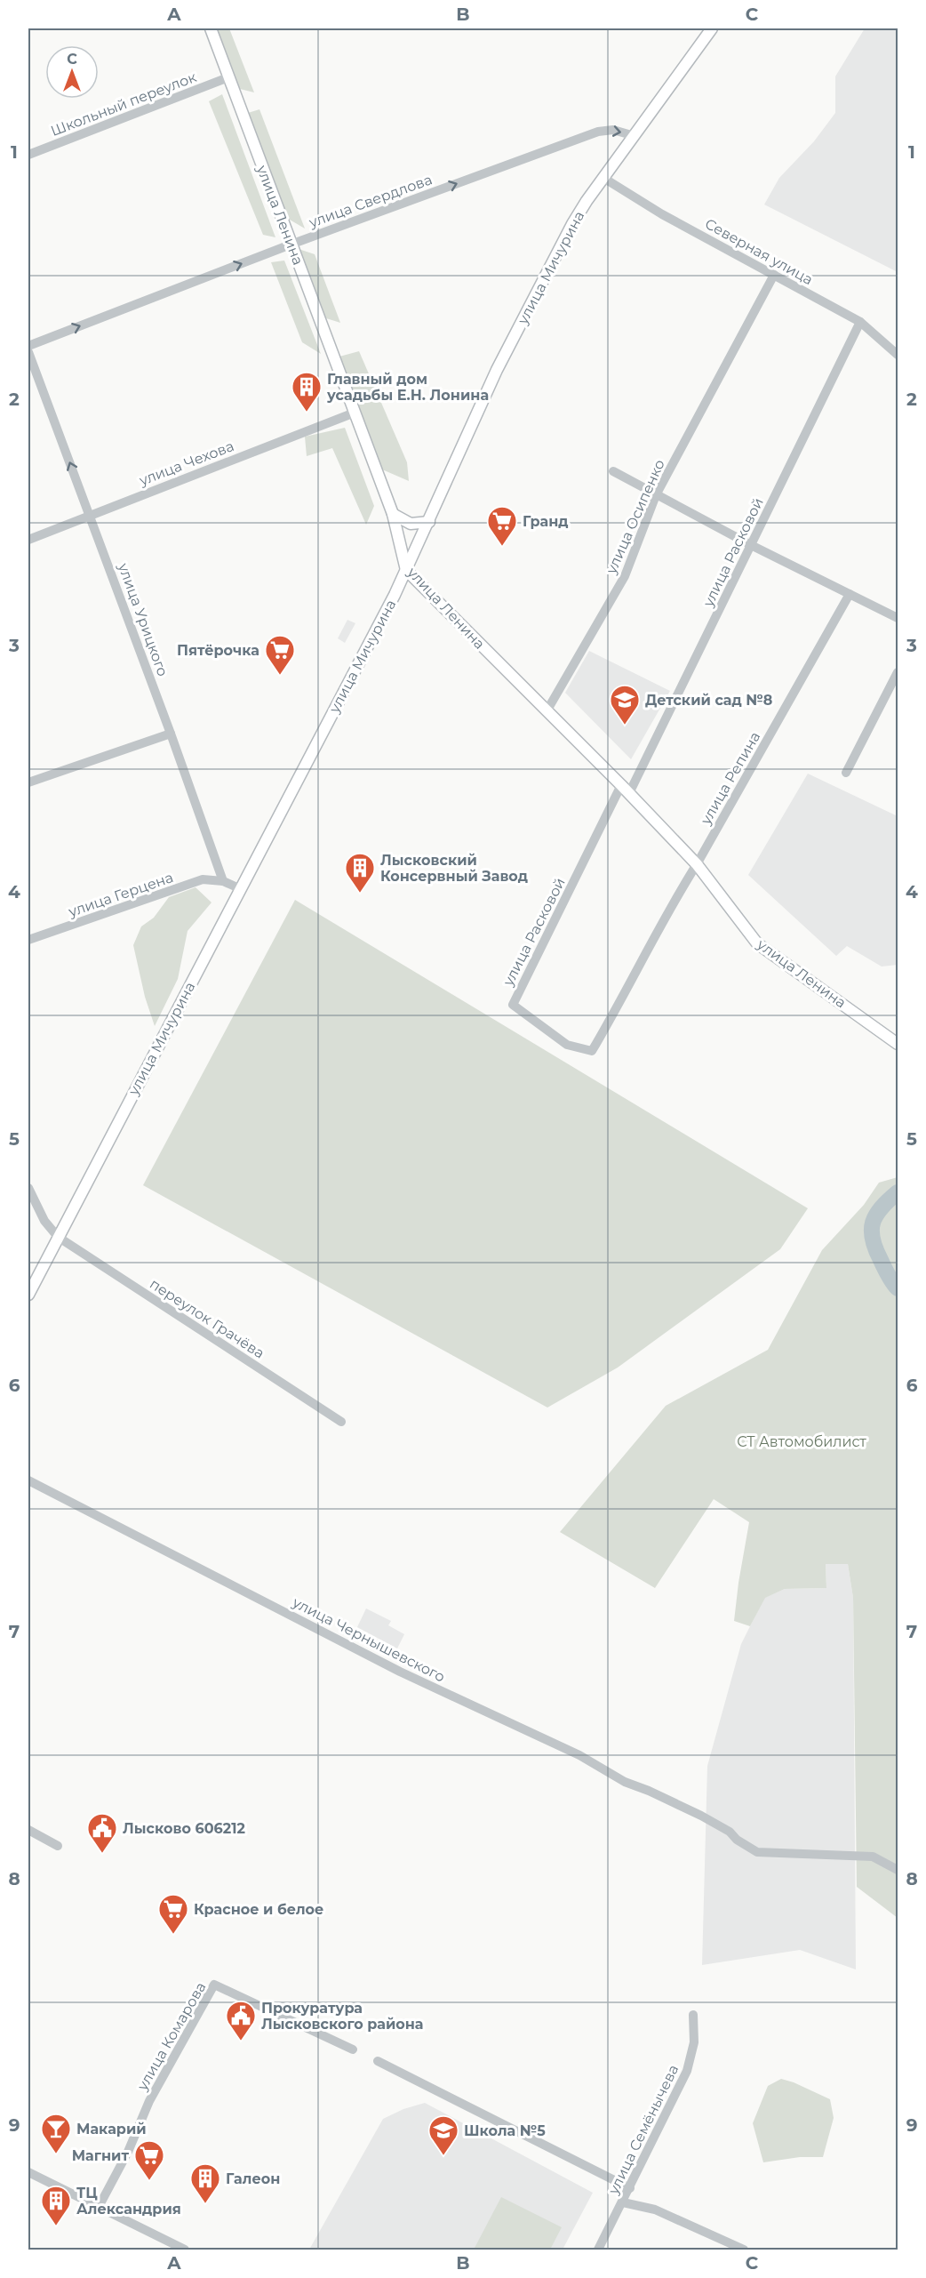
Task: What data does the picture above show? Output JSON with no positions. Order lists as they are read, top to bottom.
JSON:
{
  "streets": {
    "main road": ["улица Ленина", "улица Мичурина"],
    "street": [
      "Школьный переулок",
      "улица Свердлова",
      "Северная улица",
      "улица Чехова",
      "улица Осипенко",
      "улица Расковой",
      "улица Урицкого",
      "улица Репина",
      "улица Герцена",
      "переулок Грачёва",
      "улица Чернышевского",
      "улица Комарова",
      "улица Семёнычева"
    ]
  },
  "crossings": [
    ["Школьный переулок", "улица Ленина"],
    ["улица Свердлова", "улица Ленина"],
    ["улица Свердлова", "улица Мичурина"],
    ["улица Ленина", "улица Мичурина"],
    ["улица Ленина", "улица Чехова"],
    ["улица Ленина", "улица Осипенко"],
    ["улица Ленина", "улица Расковой"],
    ["улица Ленина", "улица Репина"],
    ["Северная улица", "улица Мичурина"],
    ["Северная улица", "улица Осипенко"],
    ["Северная улица", "улица Расковой"],
    ["улица Мичурина", "переулок Грачёва"],
    ["улица Чехова", "улица Урицкого"],
    ["улица Расковой", "улица Репина"],
    ["улица Урицкого", "улица Герцена"]
  ],
  "one_way": ["улица Свердлова"],
  "parks": ["СТ Автомобилист"],
  "places": {
    "building": [
      "Главный дом усадьбы Е.Н. Лонина",
      "Лысковский Консервный Завод",
      "Галеон",
      "ТЦ Александрия"
    ],
    "supermarket": [
      "Гранд",
      "Пятёрочка",
      "Красное и белое",
      "Магнит"
    ],
    "school or university": ["Детский сад №8", "Школа №5"],
    "public building": ["Лысково 606212", "Прокуратура Лысковского района"],
    "bar": ["Макарий"]
  },
  "north": "top",
  "grid": {
    "columns": ["A", "B", "C"],
    "rows": [
      "1",
      "2",
      "3",
      "4",
      "5",
      "6",
      "7",
      "8",
      "9"
    ]
  }
}
